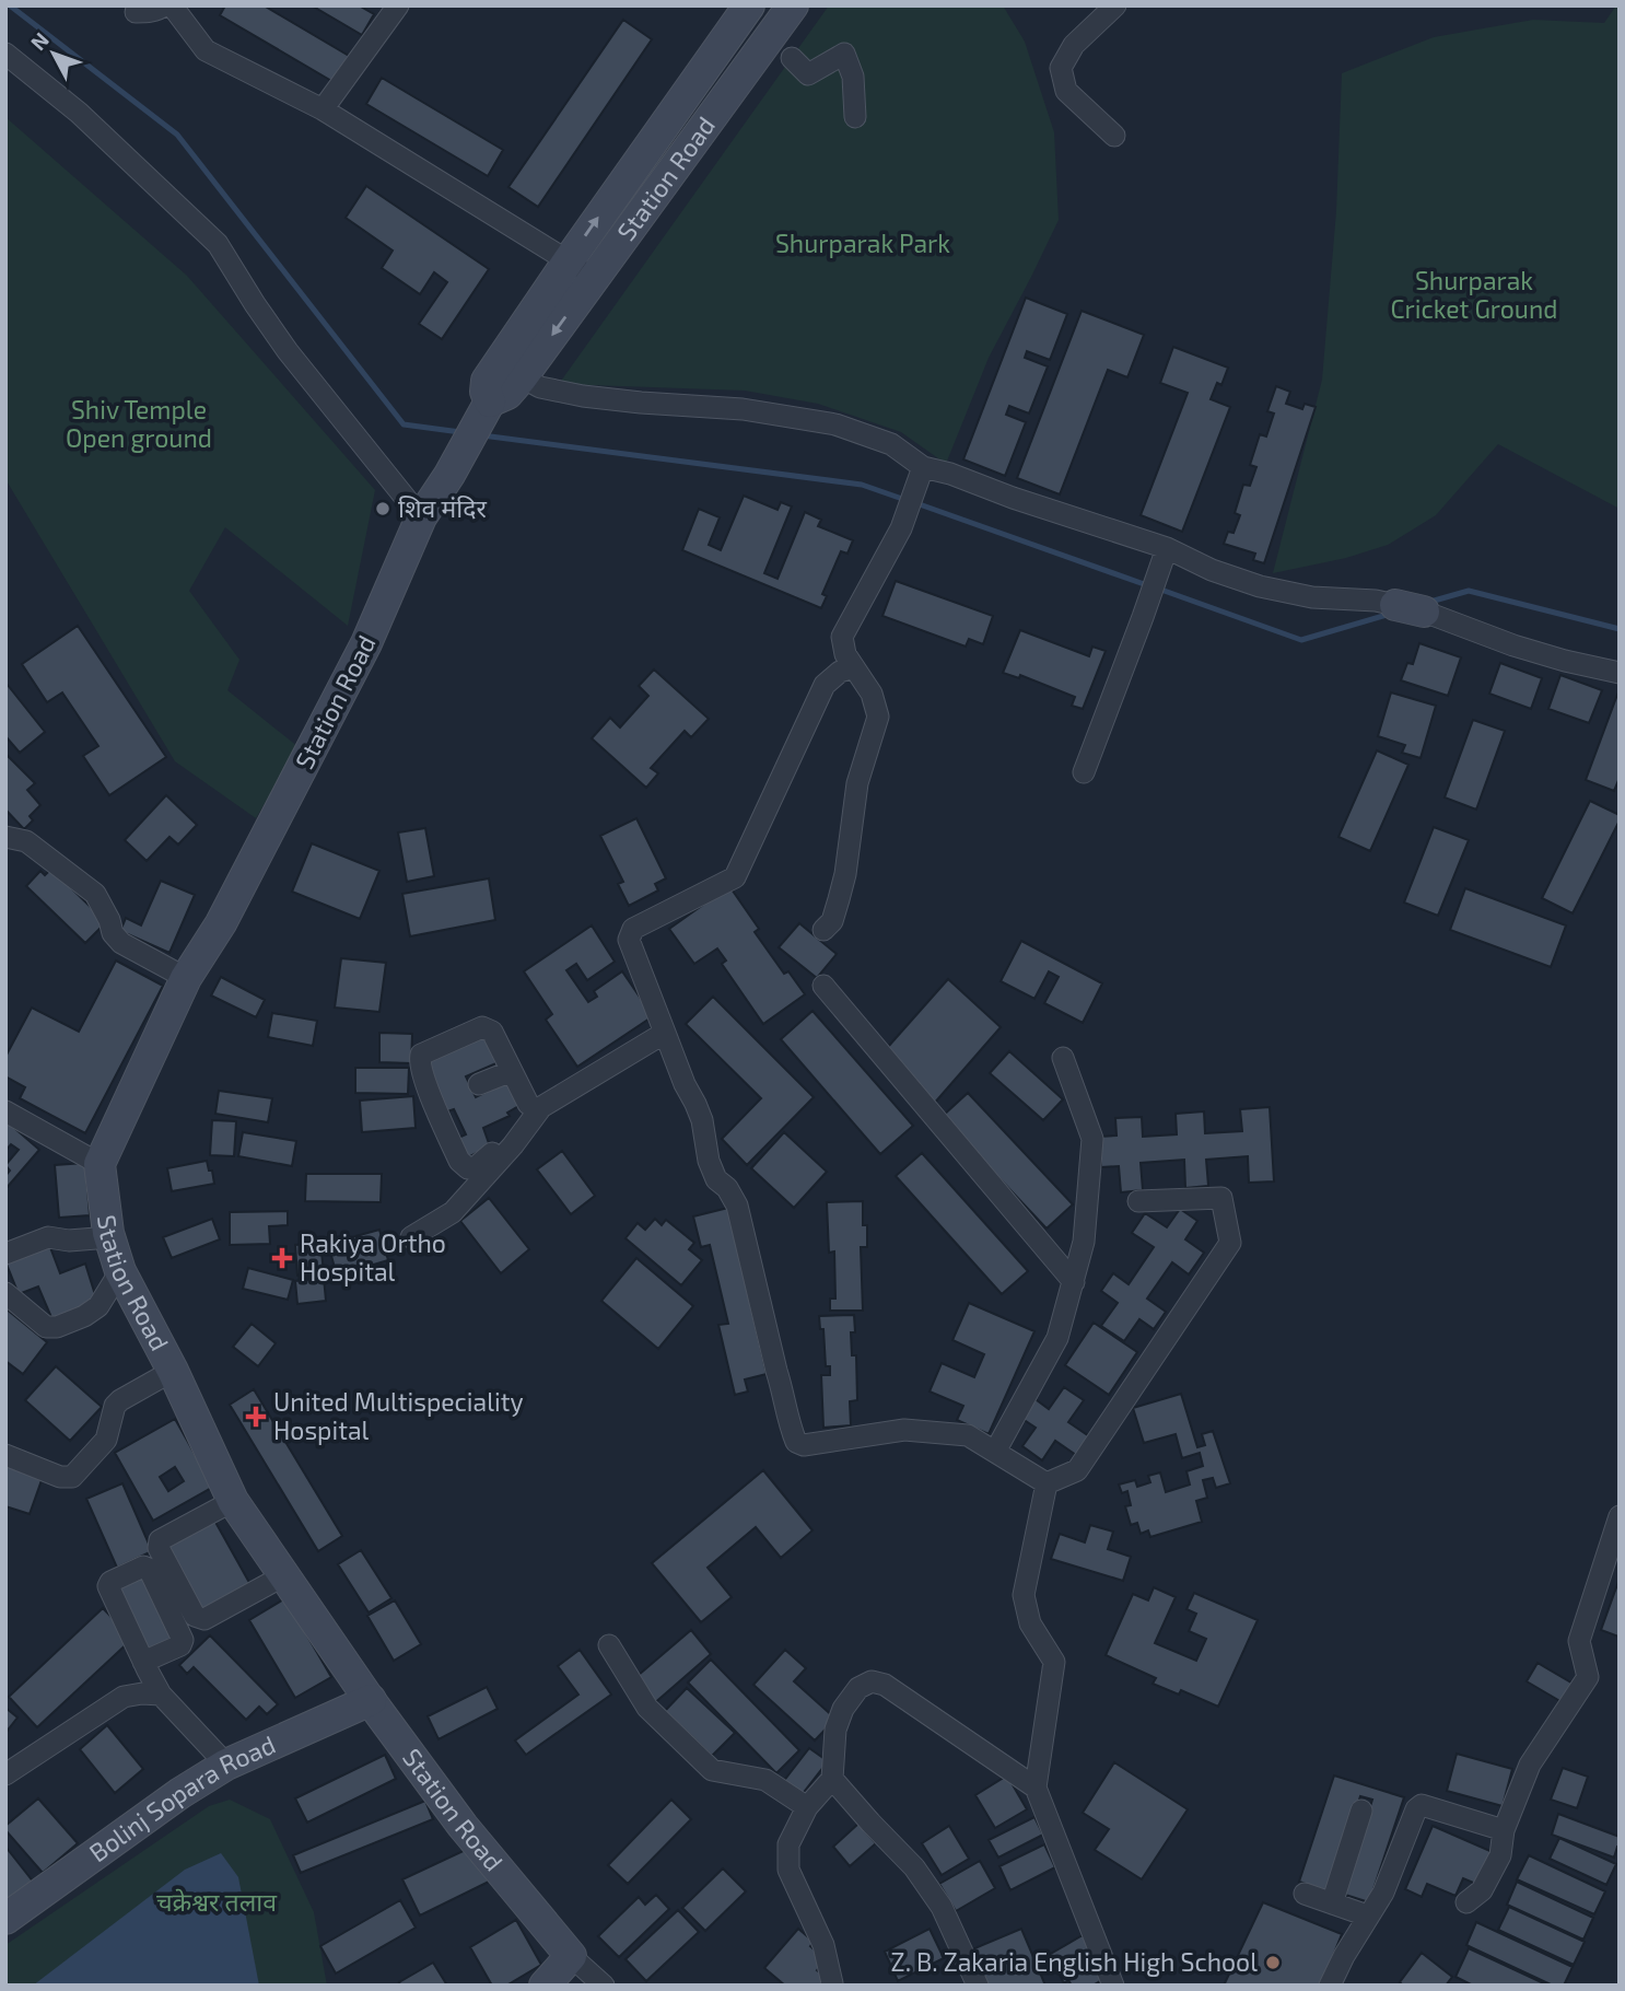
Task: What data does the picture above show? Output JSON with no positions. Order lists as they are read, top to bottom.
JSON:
{
  "streets": {
    "main road": ["Station Road", "Bolinj Sopara Road"]
  },
  "crossings": [
    ["Station Road", "Bolinj Sopara Road"]
  ],
  "parks": [
    "Shurparak Park",
    "Shurparak Cricket Ground",
    "Shiv Temple Open ground",
    "चक्रेश्वर तलाव"
  ],
  "places": {
    "other": ["शिव मंदिर", "Z. B. Zakaria English High School"],
    "health": ["Rakiya Ortho Hospital", "United Multispeciality Hospital"]
  },
  "north": "top left"
}
